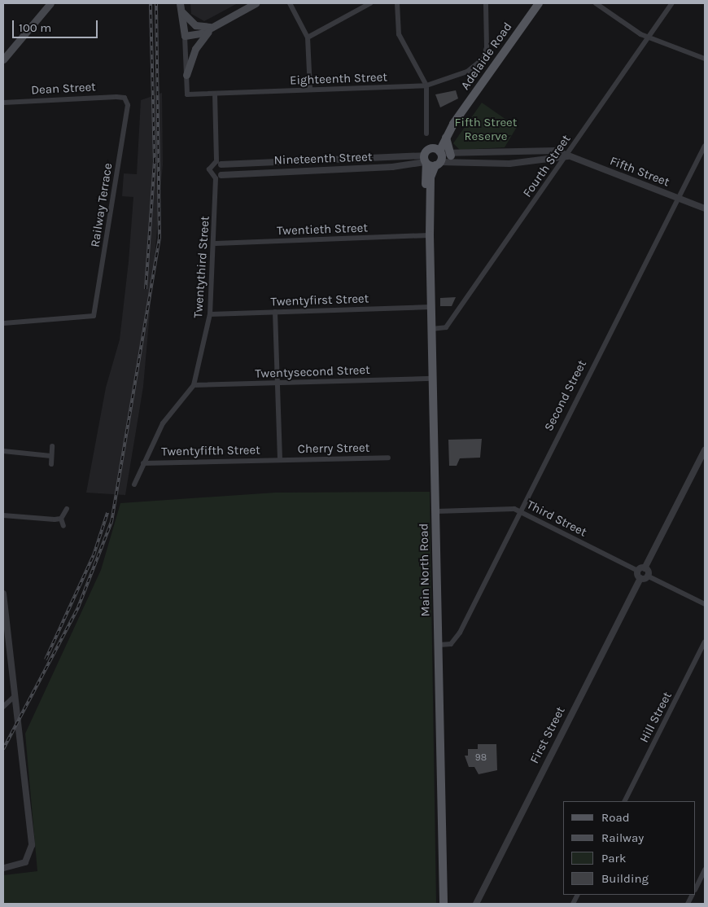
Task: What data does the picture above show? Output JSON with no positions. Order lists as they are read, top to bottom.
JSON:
{
  "streets": {
    "main road": ["Adelaide Road", "Main North Road"],
    "street": [
      "Eighteenth Street",
      "Dean Street",
      "Nineteenth Street",
      "Fourth Street",
      "Fifth Street",
      "Railway Terrace",
      "Twentieth Street",
      "Twentythird Street",
      "Twentyfirst Street",
      "Twentysecond Street",
      "Second Street",
      "Cherry Street",
      "Twentyfifth Street",
      "Third Street",
      "Hill Street",
      "First Street"
    ]
  },
  "crossings": [
    ["Adelaide Road", "Nineteenth Street"],
    ["Adelaide Road", "Fifth Street"],
    ["Adelaide Road", "Twentieth Street"],
    ["Adelaide Road", "Main North Road"],
    ["Dean Street", "Railway Terrace"],
    ["Nineteenth Street", "Fifth Street"],
    ["Nineteenth Street", "Twentythird Street"],
    ["Fourth Street", "Fifth Street"],
    ["Fourth Street", "Main North Road"],
    ["Fifth Street", "Second Street"],
    ["Twentieth Street", "Twentythird Street"],
    ["Twentieth Street", "Main North Road"],
    ["Twentythird Street", "Twentyfirst Street"],
    ["Twentythird Street", "Twentysecond Street"],
    ["Twentythird Street", "Twentyfifth Street"],
    ["Twentyfirst Street", "Main North Road"],
    ["Twentysecond Street", "Main North Road"],
    ["Second Street", "Third Street"],
    ["Second Street", "Main North Road"],
    ["Cherry Street", "Twentyfifth Street"],
    ["Third Street", "Main North Road"]
  ],
  "parks": ["Fifth Street Reserve"],
  "house_numbers": ["98"],
  "legend": [
    "Road",
    "Railway",
    "Park",
    "Building"
  ],
  "scale_bar": "100 m"
}
